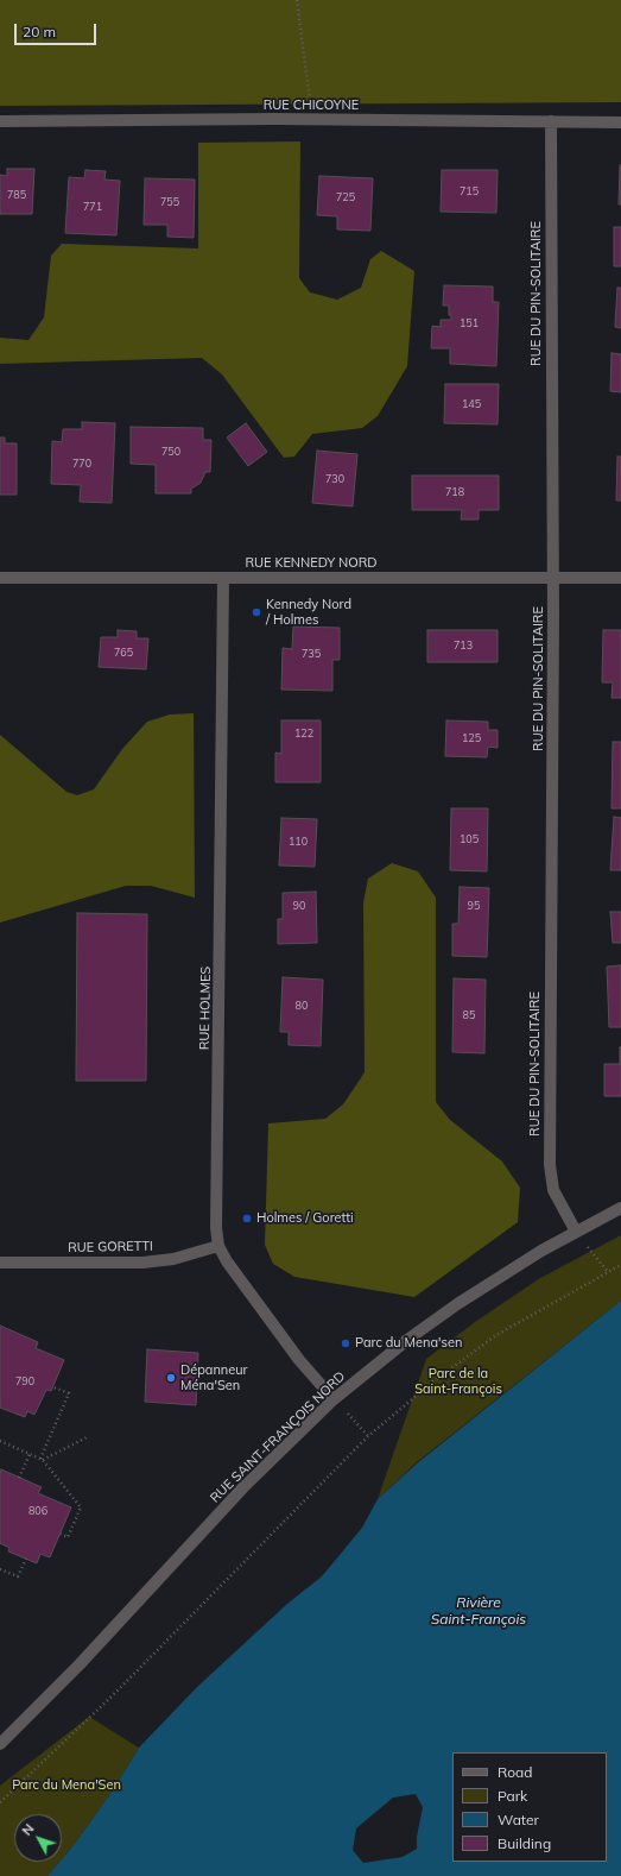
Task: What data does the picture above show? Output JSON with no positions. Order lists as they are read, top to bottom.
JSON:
{
  "streets": {
    "street": [
      "RUE CHICOYNE",
      "RUE DU PIN-SOLITAIRE",
      "RUE KENNEDY NORD",
      "RUE HOLMES",
      "RUE GORETTI",
      "RUE SAINT-FRANÇOIS NORD"
    ]
  },
  "crossings": [
    ["RUE CHICOYNE", "RUE DU PIN-SOLITAIRE"],
    ["RUE DU PIN-SOLITAIRE", "RUE KENNEDY NORD"],
    ["RUE DU PIN-SOLITAIRE", "RUE SAINT-FRANÇOIS NORD"],
    ["RUE KENNEDY NORD", "RUE HOLMES"],
    ["RUE HOLMES", "RUE GORETTI"],
    ["RUE HOLMES", "RUE SAINT-FRANÇOIS NORD"]
  ],
  "water": ["Rivière Saint-François"],
  "parks": ["Parc de la Saint-François", "Parc du Mena'Sen"],
  "places": [
    "Kennedy Nord / Holmes",
    "Holmes / Goretti",
    "Parc du Mena'sen",
    "Dépanneur Ména'Sen"
  ],
  "house_numbers": [
    "715",
    "785",
    "725",
    "755",
    "771",
    "151",
    "145",
    "750",
    "770",
    "730",
    "718",
    "713",
    "765",
    "735",
    "122",
    "125",
    "105",
    "110",
    "90",
    "95",
    "80",
    "85",
    "790",
    "806"
  ],
  "legend": [
    "Road",
    "Park",
    "Water",
    "Building"
  ],
  "scale_bar": "20 m",
  "north": "top left"
}
